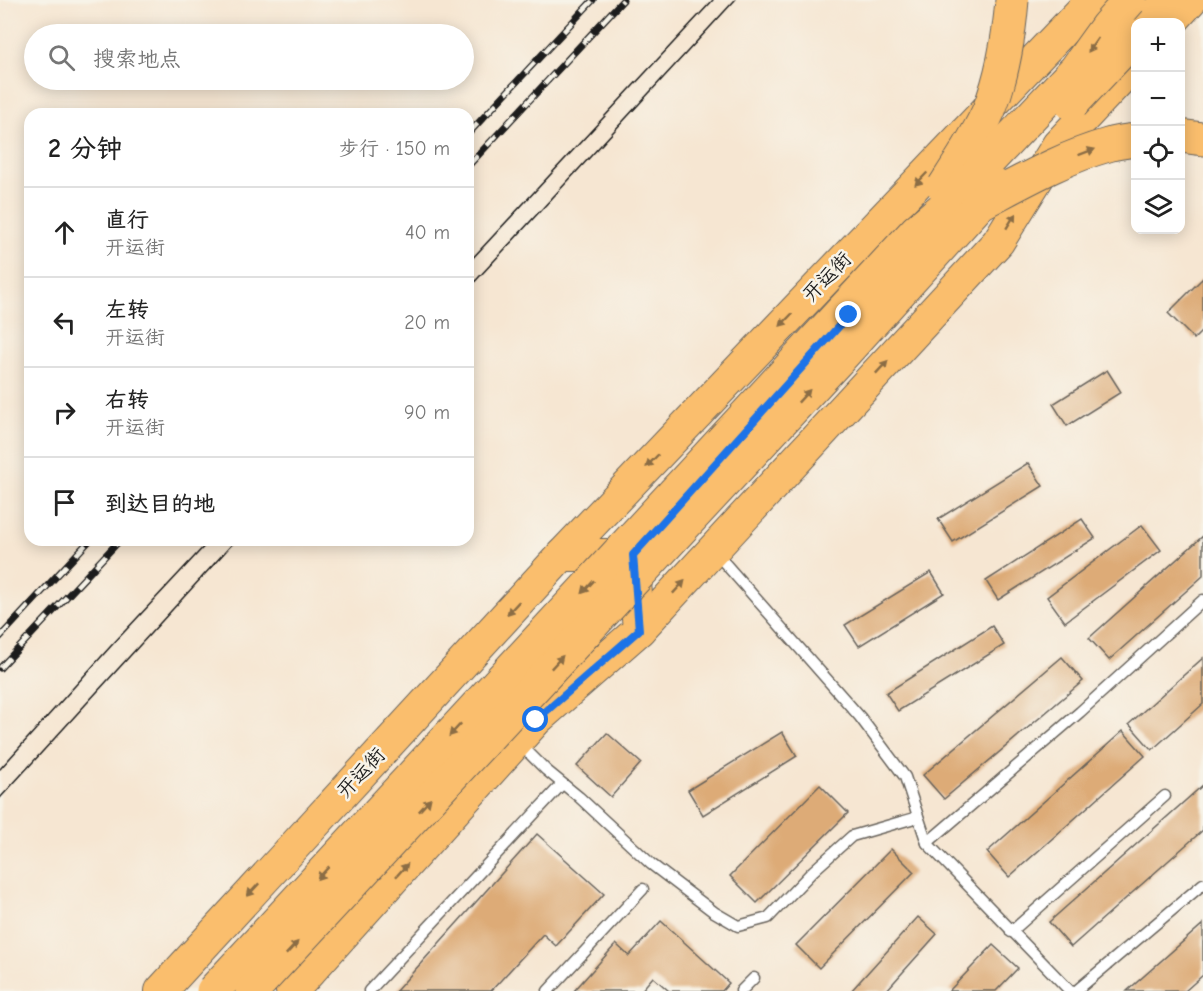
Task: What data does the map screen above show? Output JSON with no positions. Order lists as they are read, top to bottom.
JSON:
{
  "streets": {
    "main road": ["开运街"]
  },
  "page": {
    "map_buttons": ["+", "−"],
    "search": "搜索地点",
    "heading": ["2 分钟", "步行 · 150 m"],
    "list": [
      ["直行", "开运街", "40 m"],
      ["左转", "开运街", "20 m"],
      ["右转", "开运街", "90 m"],
      "到达目的地"
    ]
  }
}
